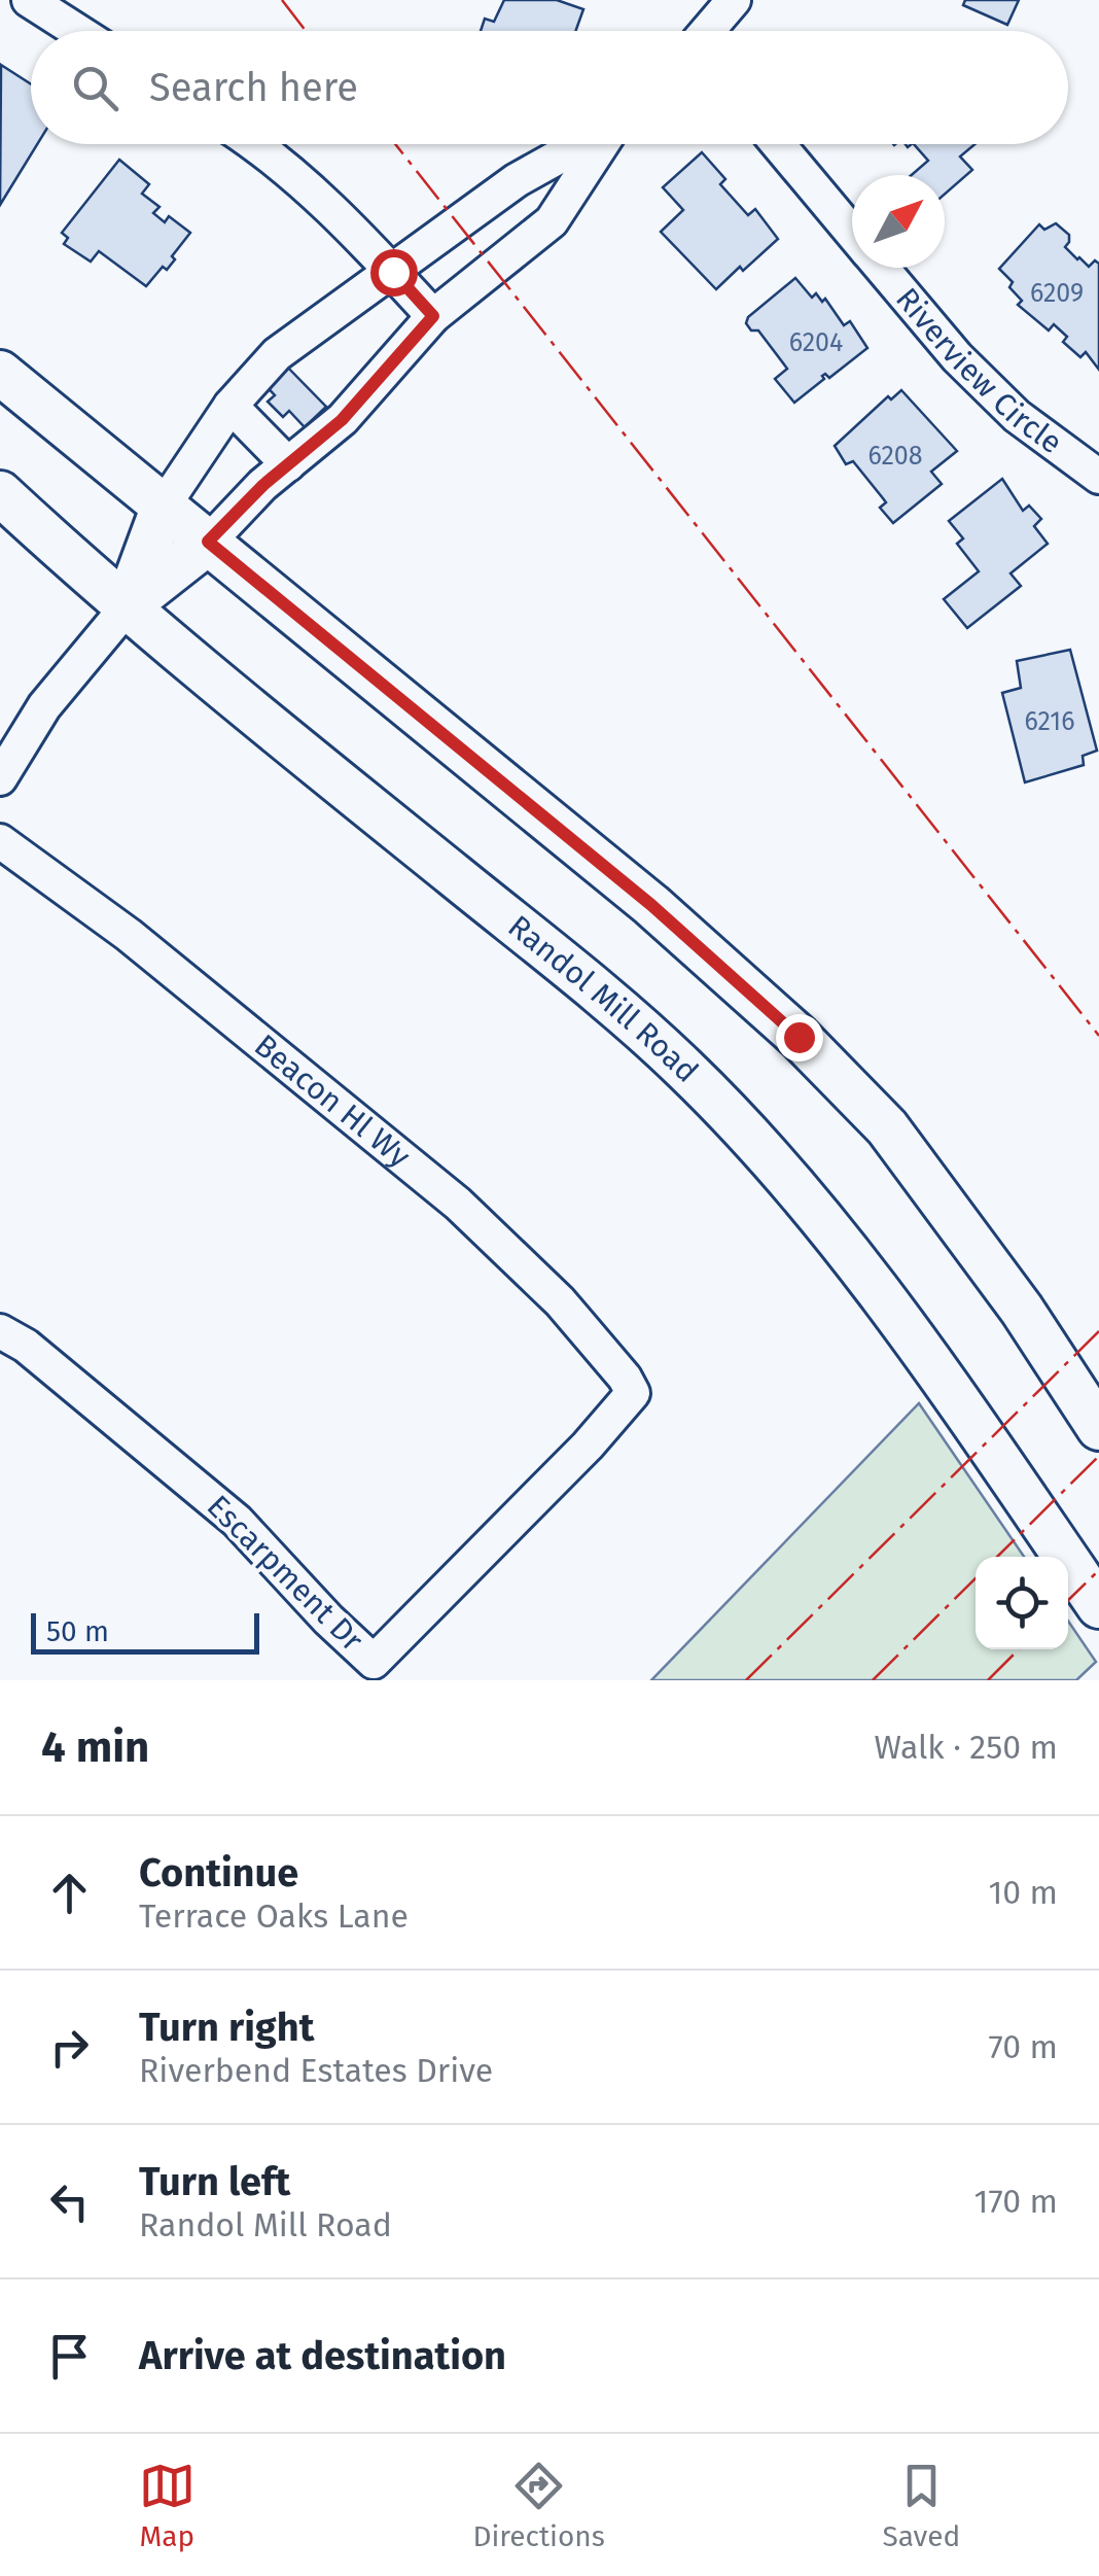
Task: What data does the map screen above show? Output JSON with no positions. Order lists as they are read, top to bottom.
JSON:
{
  "streets": {
    "main road": ["Randol Mill Road"],
    "street": ["Riverview Circle", "Beacon Hl Wy", "Escarpment Dr"]
  },
  "crossings": [
    ["Beacon Hl Wy", "Escarpment Dr"]
  ],
  "house_numbers": [
    "6209",
    "6204",
    "6208",
    "6216"
  ],
  "scale_bar": "50 m",
  "north": "top right",
  "page": {
    "search": "Search here",
    "scale": "50 m",
    "heading": ["4 min", "Walk · 250 m"],
    "list": [
      ["Continue", "Terrace Oaks Lane", "10 m"],
      ["Turn right", "Riverbend Estates Drive", "70 m"],
      ["Turn left", "Randol Mill Road", "170 m"],
      "Arrive at destination"
    ],
    "nav": ["Map", "Directions", "Saved"]
  }
}
